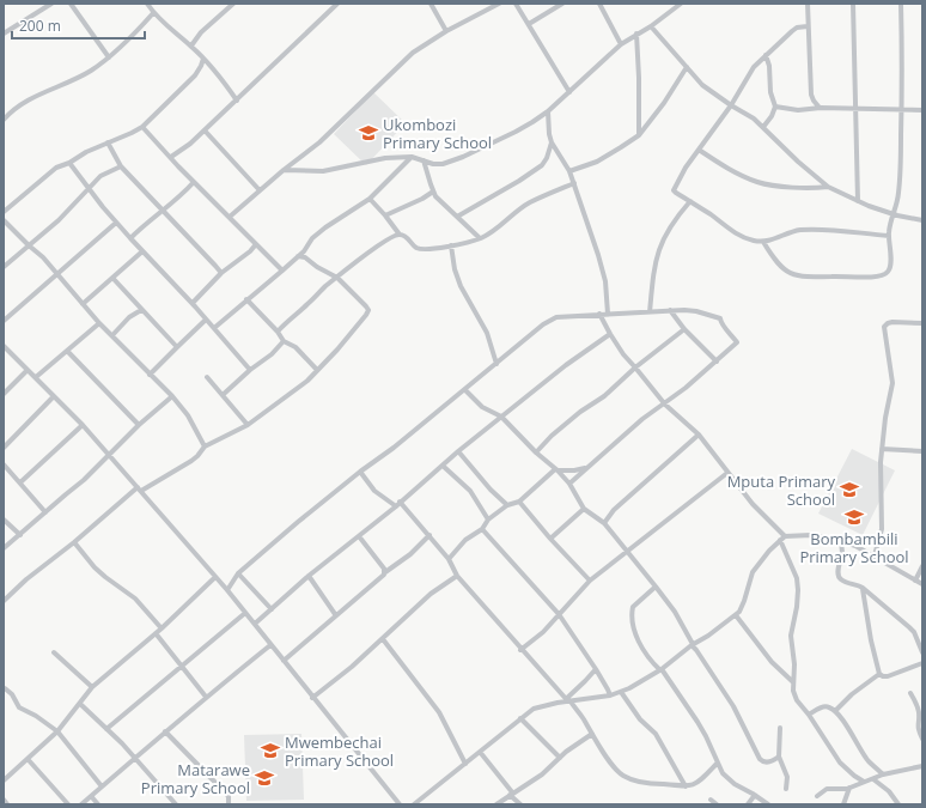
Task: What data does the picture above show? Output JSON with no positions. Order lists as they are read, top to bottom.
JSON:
{
  "places": {
    "school or university": [
      "Ukombozi Primary School",
      "Mputa Primary School",
      "Bombambili Primary School",
      "Mwembechai Primary School",
      "Matarawe Primary School"
    ]
  },
  "scale_bar": "200 m"
}
